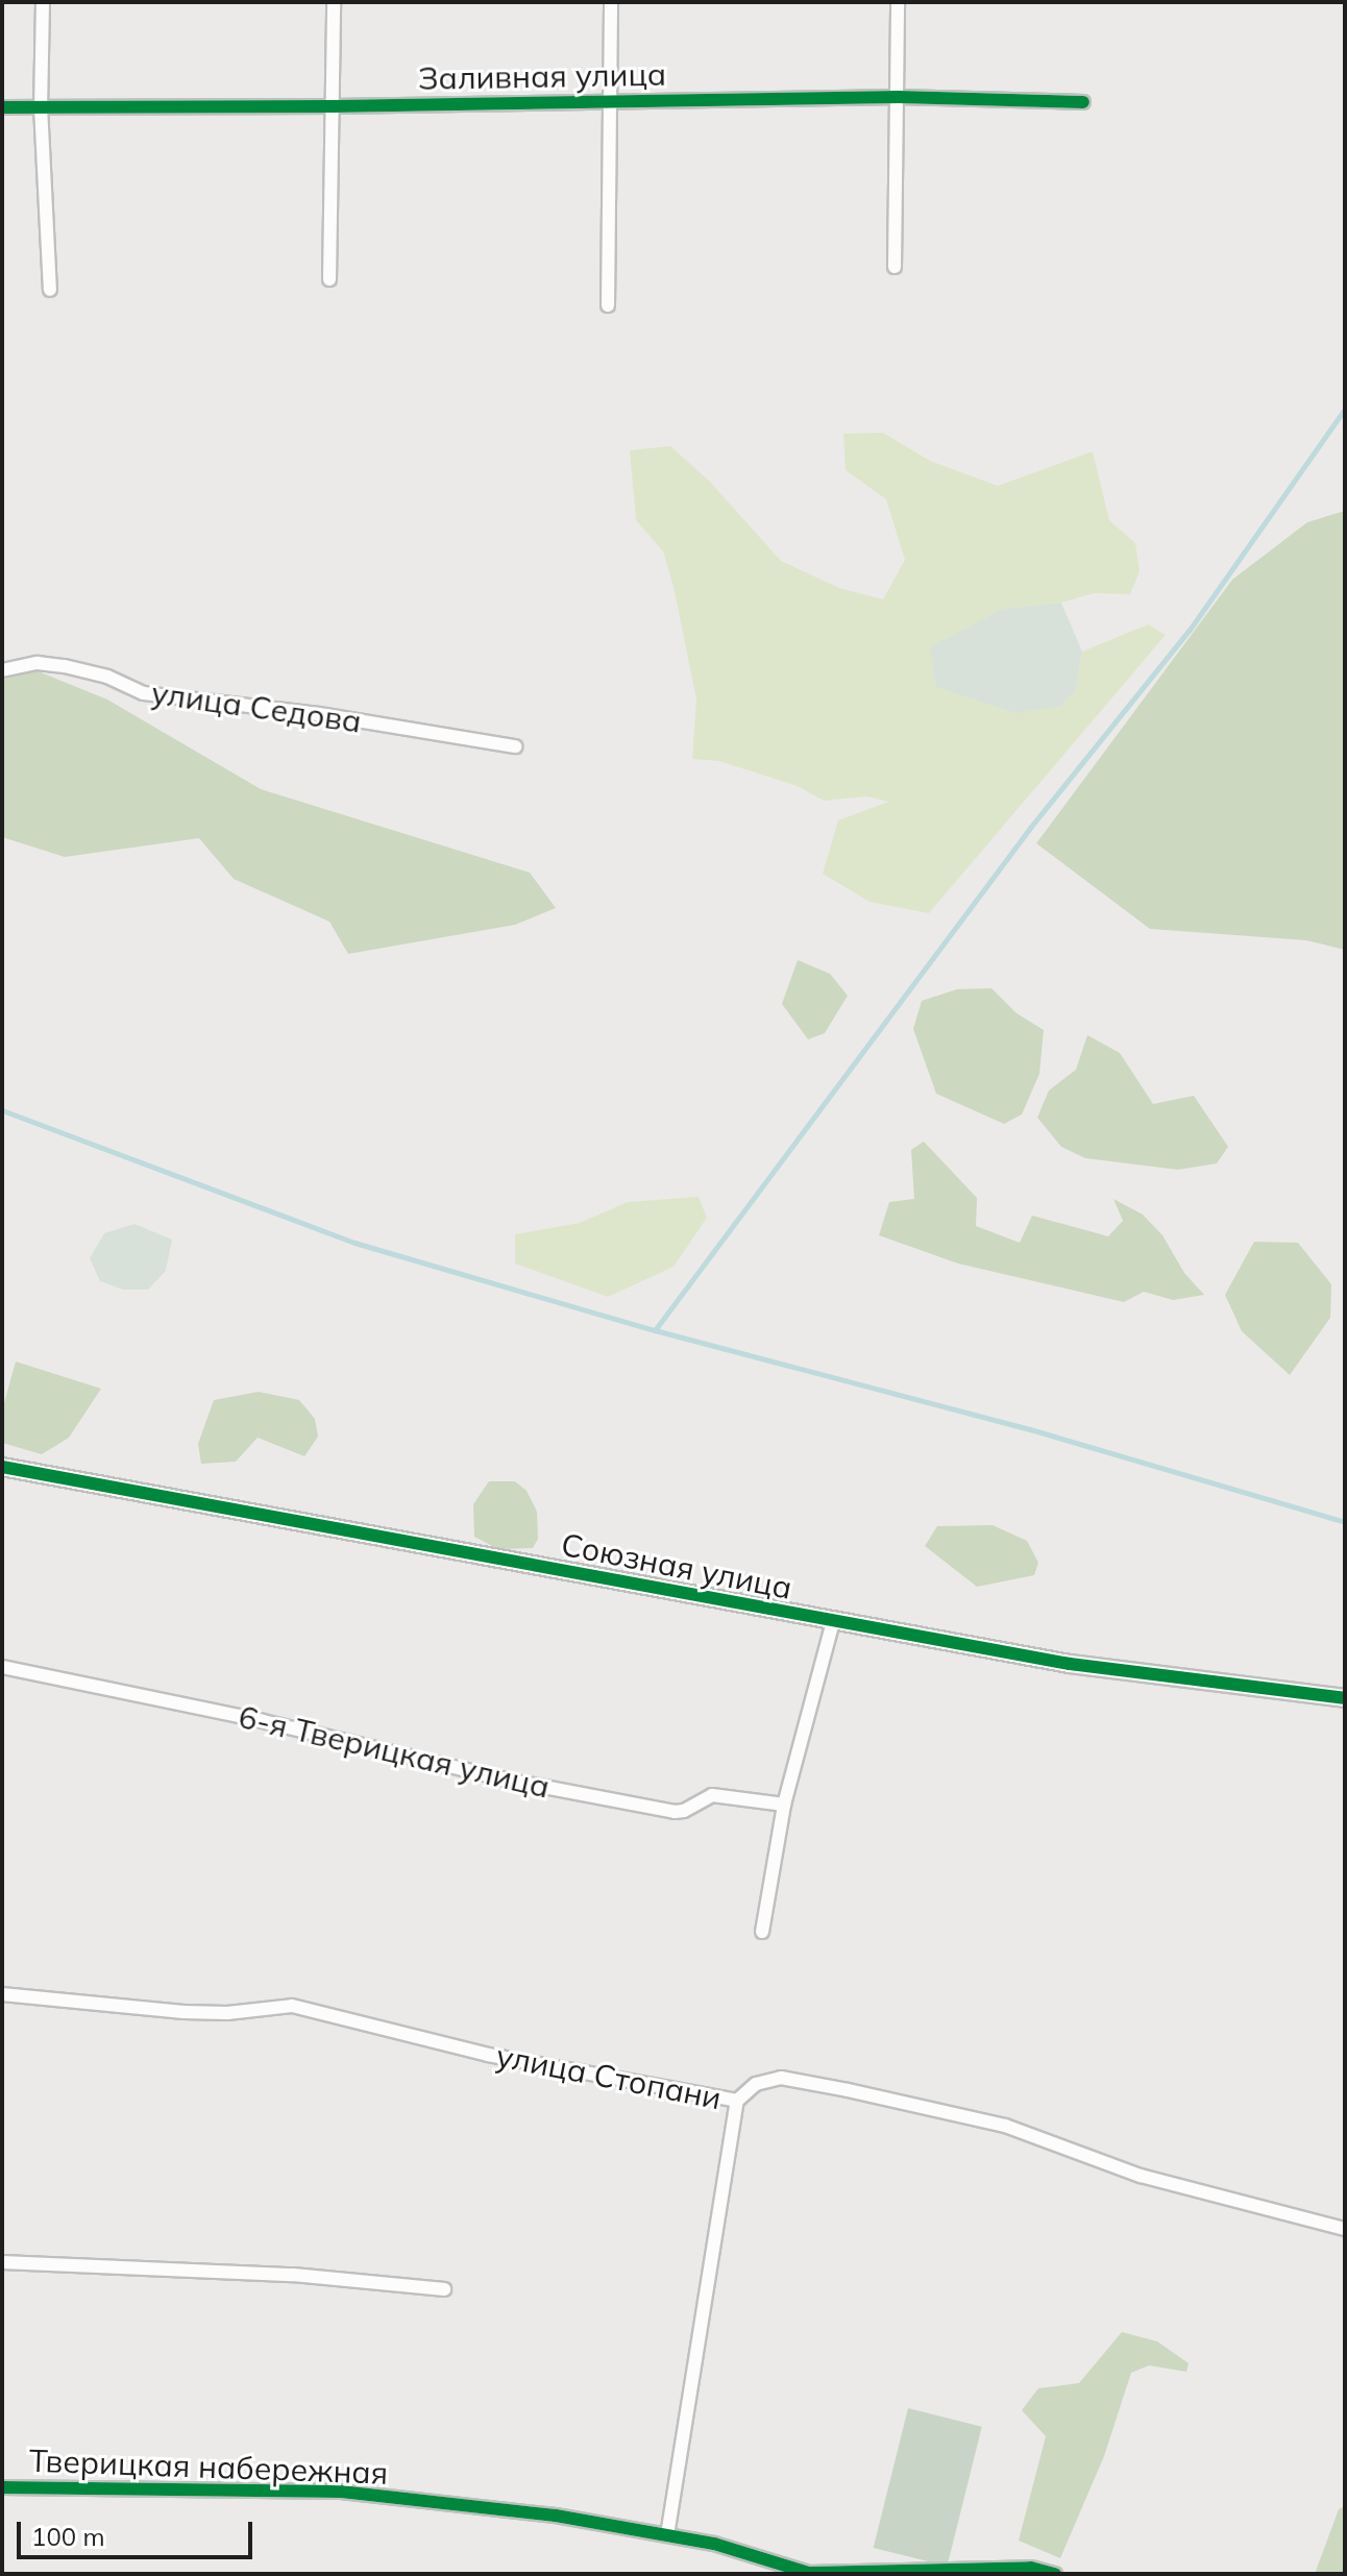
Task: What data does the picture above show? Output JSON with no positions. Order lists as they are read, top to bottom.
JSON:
{
  "streets": {
    "street": [
      "Заливная улица",
      "улица Седова",
      "Союзная улица",
      "6-я Тверицкая улица",
      "улица Стопани",
      "Тверицкая набережная"
    ]
  },
  "scale_bar": "100 m"
}
